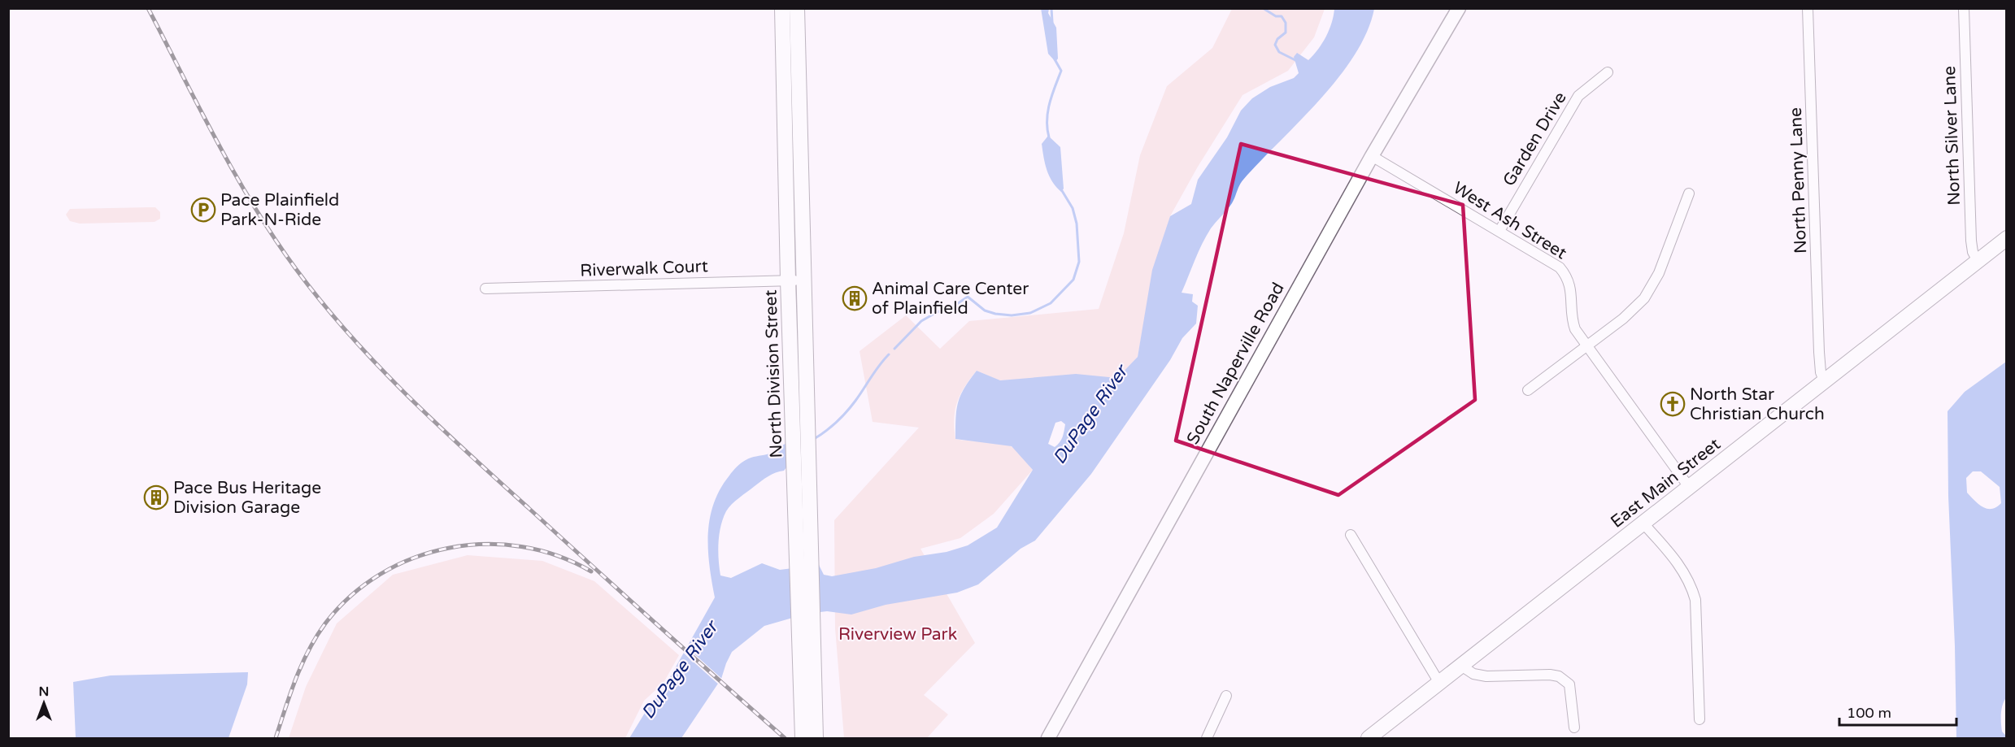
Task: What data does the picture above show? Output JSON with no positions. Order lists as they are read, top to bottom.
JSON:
{
  "streets": {
    "main road": ["South Naperville Road", "North Division Street", "East Main Street"],
    "street": [
      "North Silver Lane",
      "Garden Drive",
      "North Penny Lane",
      "West Ash Street",
      "Riverwalk Court"
    ]
  },
  "crossings": [
    ["North Silver Lane", "East Main Street"],
    ["Garden Drive", "West Ash Street"],
    ["North Penny Lane", "East Main Street"],
    ["West Ash Street", "South Naperville Road"],
    ["West Ash Street", "East Main Street"],
    ["Riverwalk Court", "North Division Street"]
  ],
  "water": ["DuPage River"],
  "parks": ["Riverview Park"],
  "places": {
    "parking": ["Pace Plainfield Park-N-Ride"],
    "building": ["Animal Care Center of Plainfield", "Pace Bus Heritage Division Garage"],
    "church": ["North Star Christian Church"]
  },
  "scale_bar": "100 m",
  "north": "top"
}
